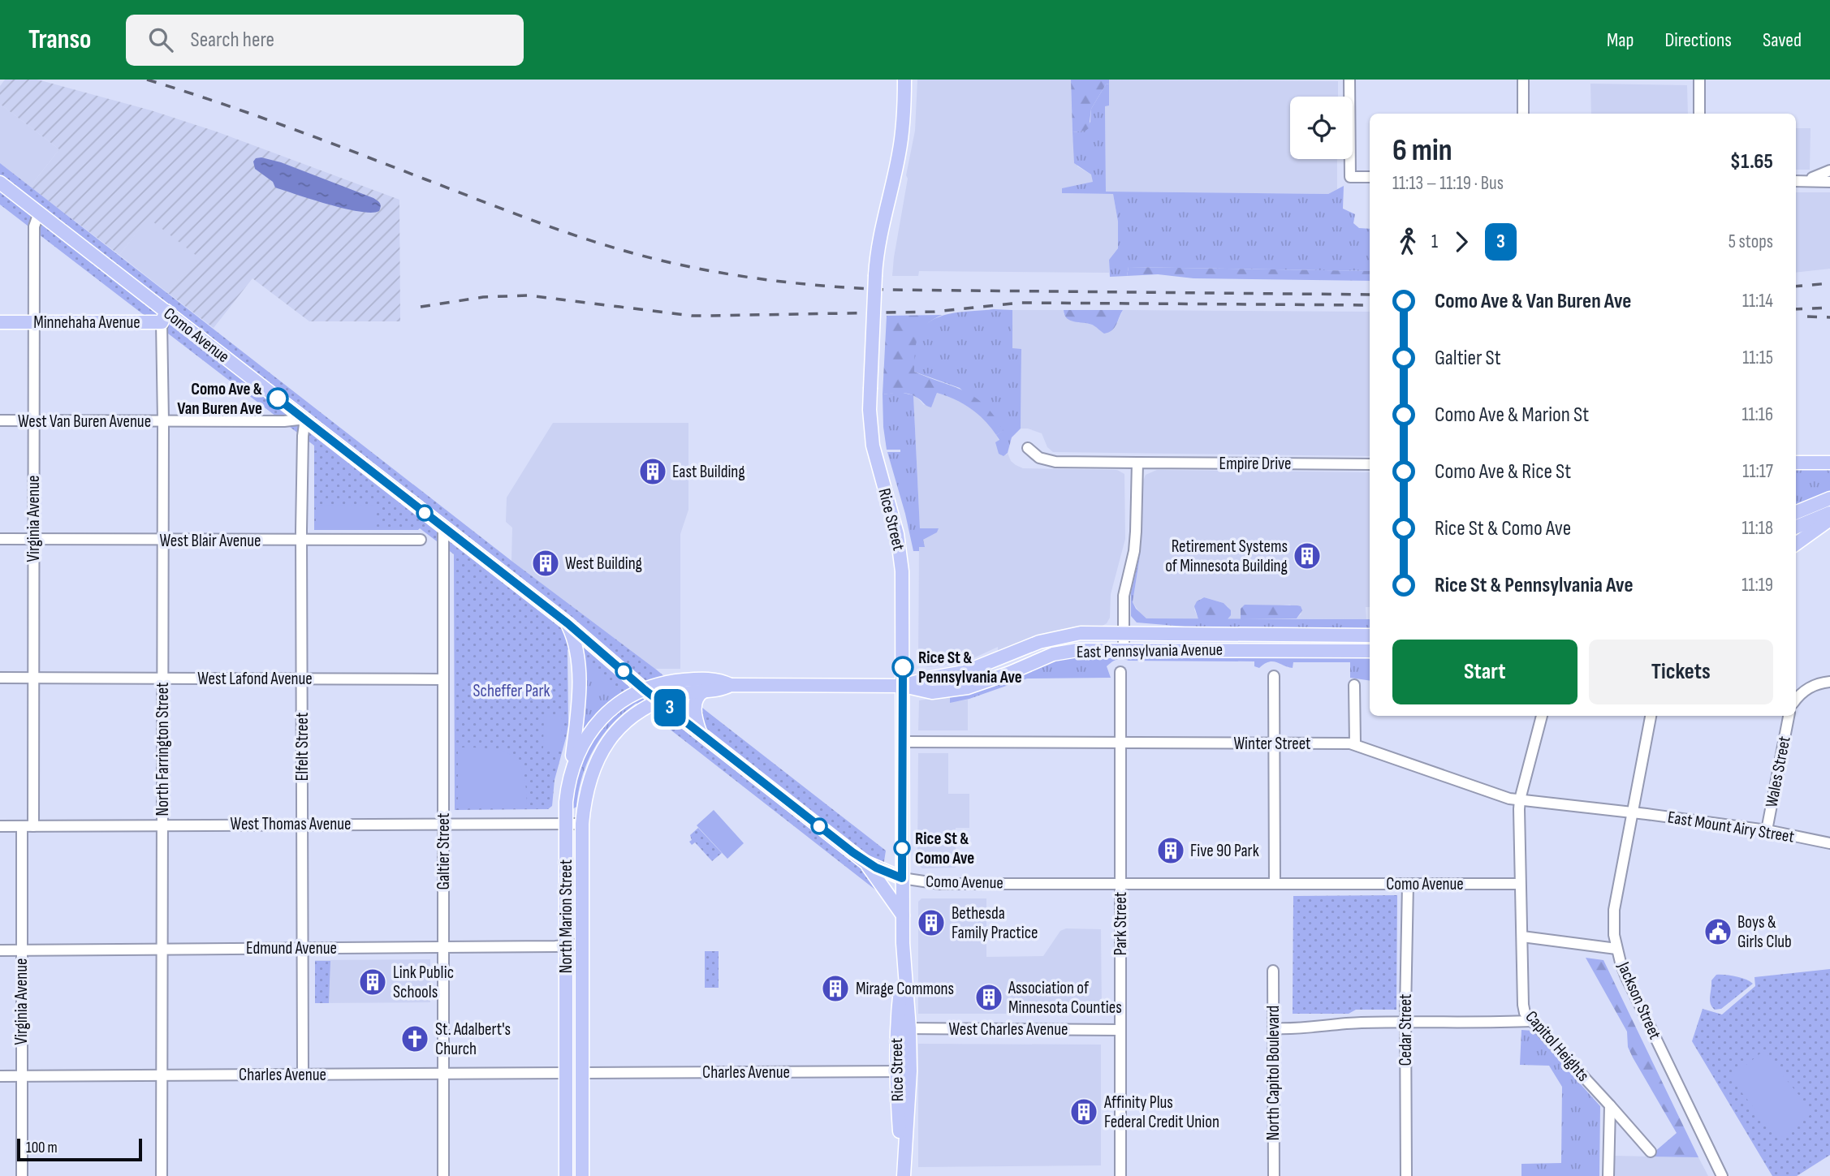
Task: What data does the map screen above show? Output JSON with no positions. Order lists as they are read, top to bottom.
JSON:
{
  "streets": {
    "main road": [
      "Minnehaha Avenue",
      "Como Avenue",
      "Rice Street",
      "East Pennsylvania Avenue",
      "North Marion Street"
    ],
    "street": [
      "West Van Buren Avenue",
      "Empire Drive",
      "Virginia Avenue",
      "West Blair Avenue",
      "West Lafond Avenue",
      "Winter Street",
      "Elfelt Street",
      "North Farrington Street",
      "Wales Street",
      "West Thomas Avenue",
      "East Mount Airy Street",
      "Galtier Street",
      "Park Street",
      "Edmund Avenue",
      "Jackson Street",
      "West Charles Avenue",
      "Cedar Street",
      "Capitol Heights",
      "Charles Avenue",
      "North Capitol Boulevard"
    ]
  },
  "crossings": [
    ["Minnehaha Avenue", "Como Avenue"],
    ["Minnehaha Avenue", "Virginia Avenue"],
    ["Minnehaha Avenue", "North Farrington Street"],
    ["Como Avenue", "West Van Buren Avenue"],
    ["Como Avenue", "Virginia Avenue"],
    ["Como Avenue", "Rice Street"],
    ["Como Avenue", "Elfelt Street"],
    ["Como Avenue", "North Farrington Street"],
    ["Como Avenue", "Galtier Street"],
    ["Como Avenue", "North Marion Street"],
    ["Como Avenue", "Park Street"],
    ["Como Avenue", "Cedar Street"],
    ["Como Avenue", "Capitol Heights"],
    ["West Van Buren Avenue", "Virginia Avenue"],
    ["West Van Buren Avenue", "Elfelt Street"],
    ["West Van Buren Avenue", "North Farrington Street"],
    ["Virginia Avenue", "West Blair Avenue"],
    ["Virginia Avenue", "West Lafond Avenue"],
    ["Virginia Avenue", "West Thomas Avenue"],
    ["Virginia Avenue", "Edmund Avenue"],
    ["Virginia Avenue", "Charles Avenue"],
    ["Rice Street", "East Pennsylvania Avenue"],
    ["Rice Street", "Winter Street"],
    ["Rice Street", "West Charles Avenue"],
    ["Rice Street", "Charles Avenue"],
    ["West Blair Avenue", "Elfelt Street"],
    ["West Blair Avenue", "North Farrington Street"],
    ["West Lafond Avenue", "Elfelt Street"],
    ["West Lafond Avenue", "North Farrington Street"],
    ["West Lafond Avenue", "Galtier Street"],
    ["Winter Street", "East Mount Airy Street"],
    ["Winter Street", "Park Street"],
    ["Winter Street", "Jackson Street"],
    ["Winter Street", "Capitol Heights"],
    ["Elfelt Street", "West Thomas Avenue"],
    ["Elfelt Street", "Edmund Avenue"],
    ["Elfelt Street", "Charles Avenue"],
    ["North Farrington Street", "West Thomas Avenue"],
    ["North Farrington Street", "Edmund Avenue"],
    ["North Farrington Street", "Charles Avenue"],
    ["Wales Street", "East Mount Airy Street"],
    ["West Thomas Avenue", "Galtier Street"],
    ["West Thomas Avenue", "North Marion Street"],
    ["East Mount Airy Street", "Jackson Street"],
    ["Galtier Street", "Edmund Avenue"],
    ["Galtier Street", "Charles Avenue"],
    ["North Marion Street", "Edmund Avenue"],
    ["North Marion Street", "Charles Avenue"],
    ["Park Street", "West Charles Avenue"]
  ],
  "parks": ["Scheffer Park"],
  "places": {
    "other": ["Como Ave & Van Buren Ave", "Rice St & Pennsylvania Ave", "Rice St & Como Ave"],
    "building": [
      "East Building",
      "Retirement Systems of Minnesota Building",
      "West Building",
      "Five 90 Park",
      "Bethesda Family Practice",
      "Link Public Schools",
      "Mirage Commons",
      "Association of Minnesota Counties",
      "Affinity Plus Federal Credit Union"
    ],
    "public building": ["Boys & Girls Club"],
    "church": ["St. Adalbert's Church"]
  },
  "lines": ["bus line 3"],
  "scale_bar": "100 m",
  "page": {
    "header": "Transo",
    "search": "Search here",
    "nav": ["Map", "Directions", "Saved"],
    "on_map": "3",
    "heading": ["6 min", "11:13 – 11:19 · Bus", "$1.65"],
    "legs": ["1", "3", "5 stops"],
    "list": [
      {
        "name": "Como Ave & Van Buren Ave",
        "value": "11:14"
      },
      {
        "name": "Galtier St",
        "value": "11:15"
      },
      {
        "name": "Como Ave & Marion St",
        "value": "11:16"
      },
      {
        "name": "Como Ave & Rice St",
        "value": "11:17"
      },
      {
        "name": "Rice St & Como Ave",
        "value": "11:18"
      },
      {
        "name": "Rice St & Pennsylvania Ave",
        "value": "11:19"
      }
    ],
    "buttons": ["Start", "Tickets"],
    "scale": "100 m"
  }
}
